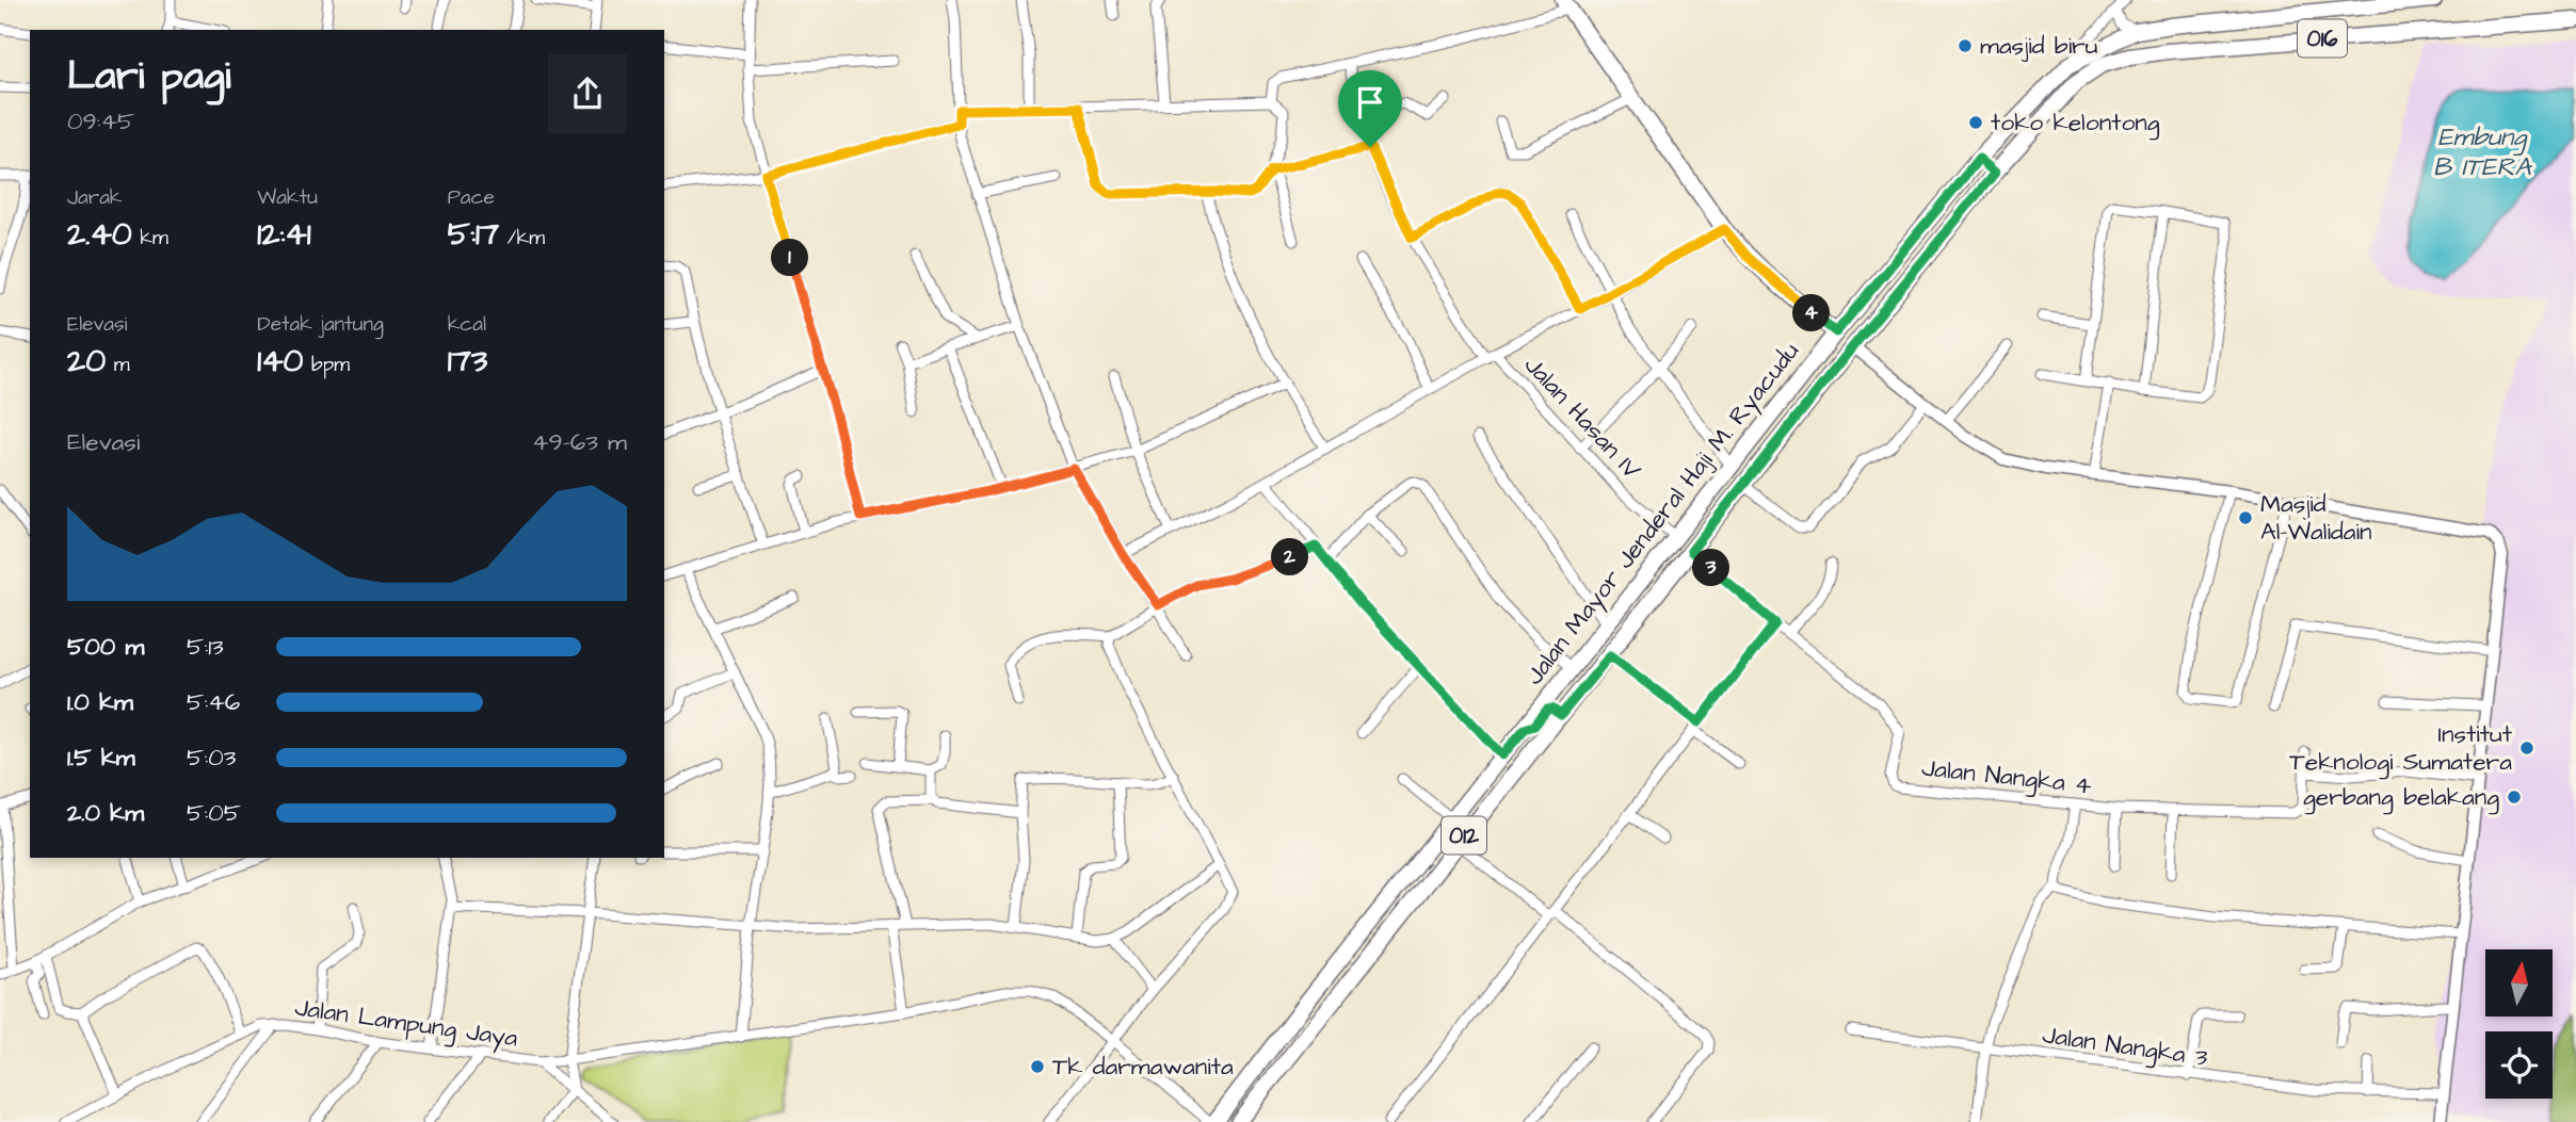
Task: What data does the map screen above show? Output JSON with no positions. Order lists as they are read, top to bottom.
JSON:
{
  "streets": {
    "main road": ["016", "Jalan Mayor Jenderal Haji M. Ryacudu", "012"],
    "street": [
      "Jalan Hasan IV",
      "Jalan Nangka 4",
      "Jalan Lampung Jaya",
      "Jalan Nangka 3"
    ]
  },
  "crossings": [
    ["Jalan Hasan IV", "Jalan Mayor Jenderal Haji M. Ryacudu"],
    ["Jalan Mayor Jenderal Haji M. Ryacudu", "Jalan Nangka 4"],
    ["Jalan Mayor Jenderal Haji M. Ryacudu", "Jalan Lampung Jaya"]
  ],
  "water": ["Embung B ITERA"],
  "places": [
    "masjid biru",
    "toko kelontong",
    "Masjid Al-Walidain",
    "Institut Teknologi Sumatera",
    "gerbang belakang",
    "Tk darmawanita"
  ],
  "north": "top",
  "page": {
    "heading": ["Lari pagi", "09:45"],
    "stats": [
      ["Jarak", "2.40 km"],
      ["Waktu", "12:41"],
      ["Pace", "5:17 /km"],
      ["Elevasi", "20 m"],
      ["Detak jantung", "140 bpm"],
      ["kcal", "173"]
    ],
    "pins": [
      "1",
      "4",
      "2",
      "3"
    ],
    "chart": ["Elevasi", "49–63 m"],
    "list": [
      {
        "name": "500 m",
        "note": "5:13"
      },
      {
        "name": "1.0 km",
        "note": "5:46"
      },
      {
        "name": "1.5 km",
        "note": "5:03"
      },
      {
        "name": "2.0 km",
        "note": "5:05"
      }
    ]
  }
}
